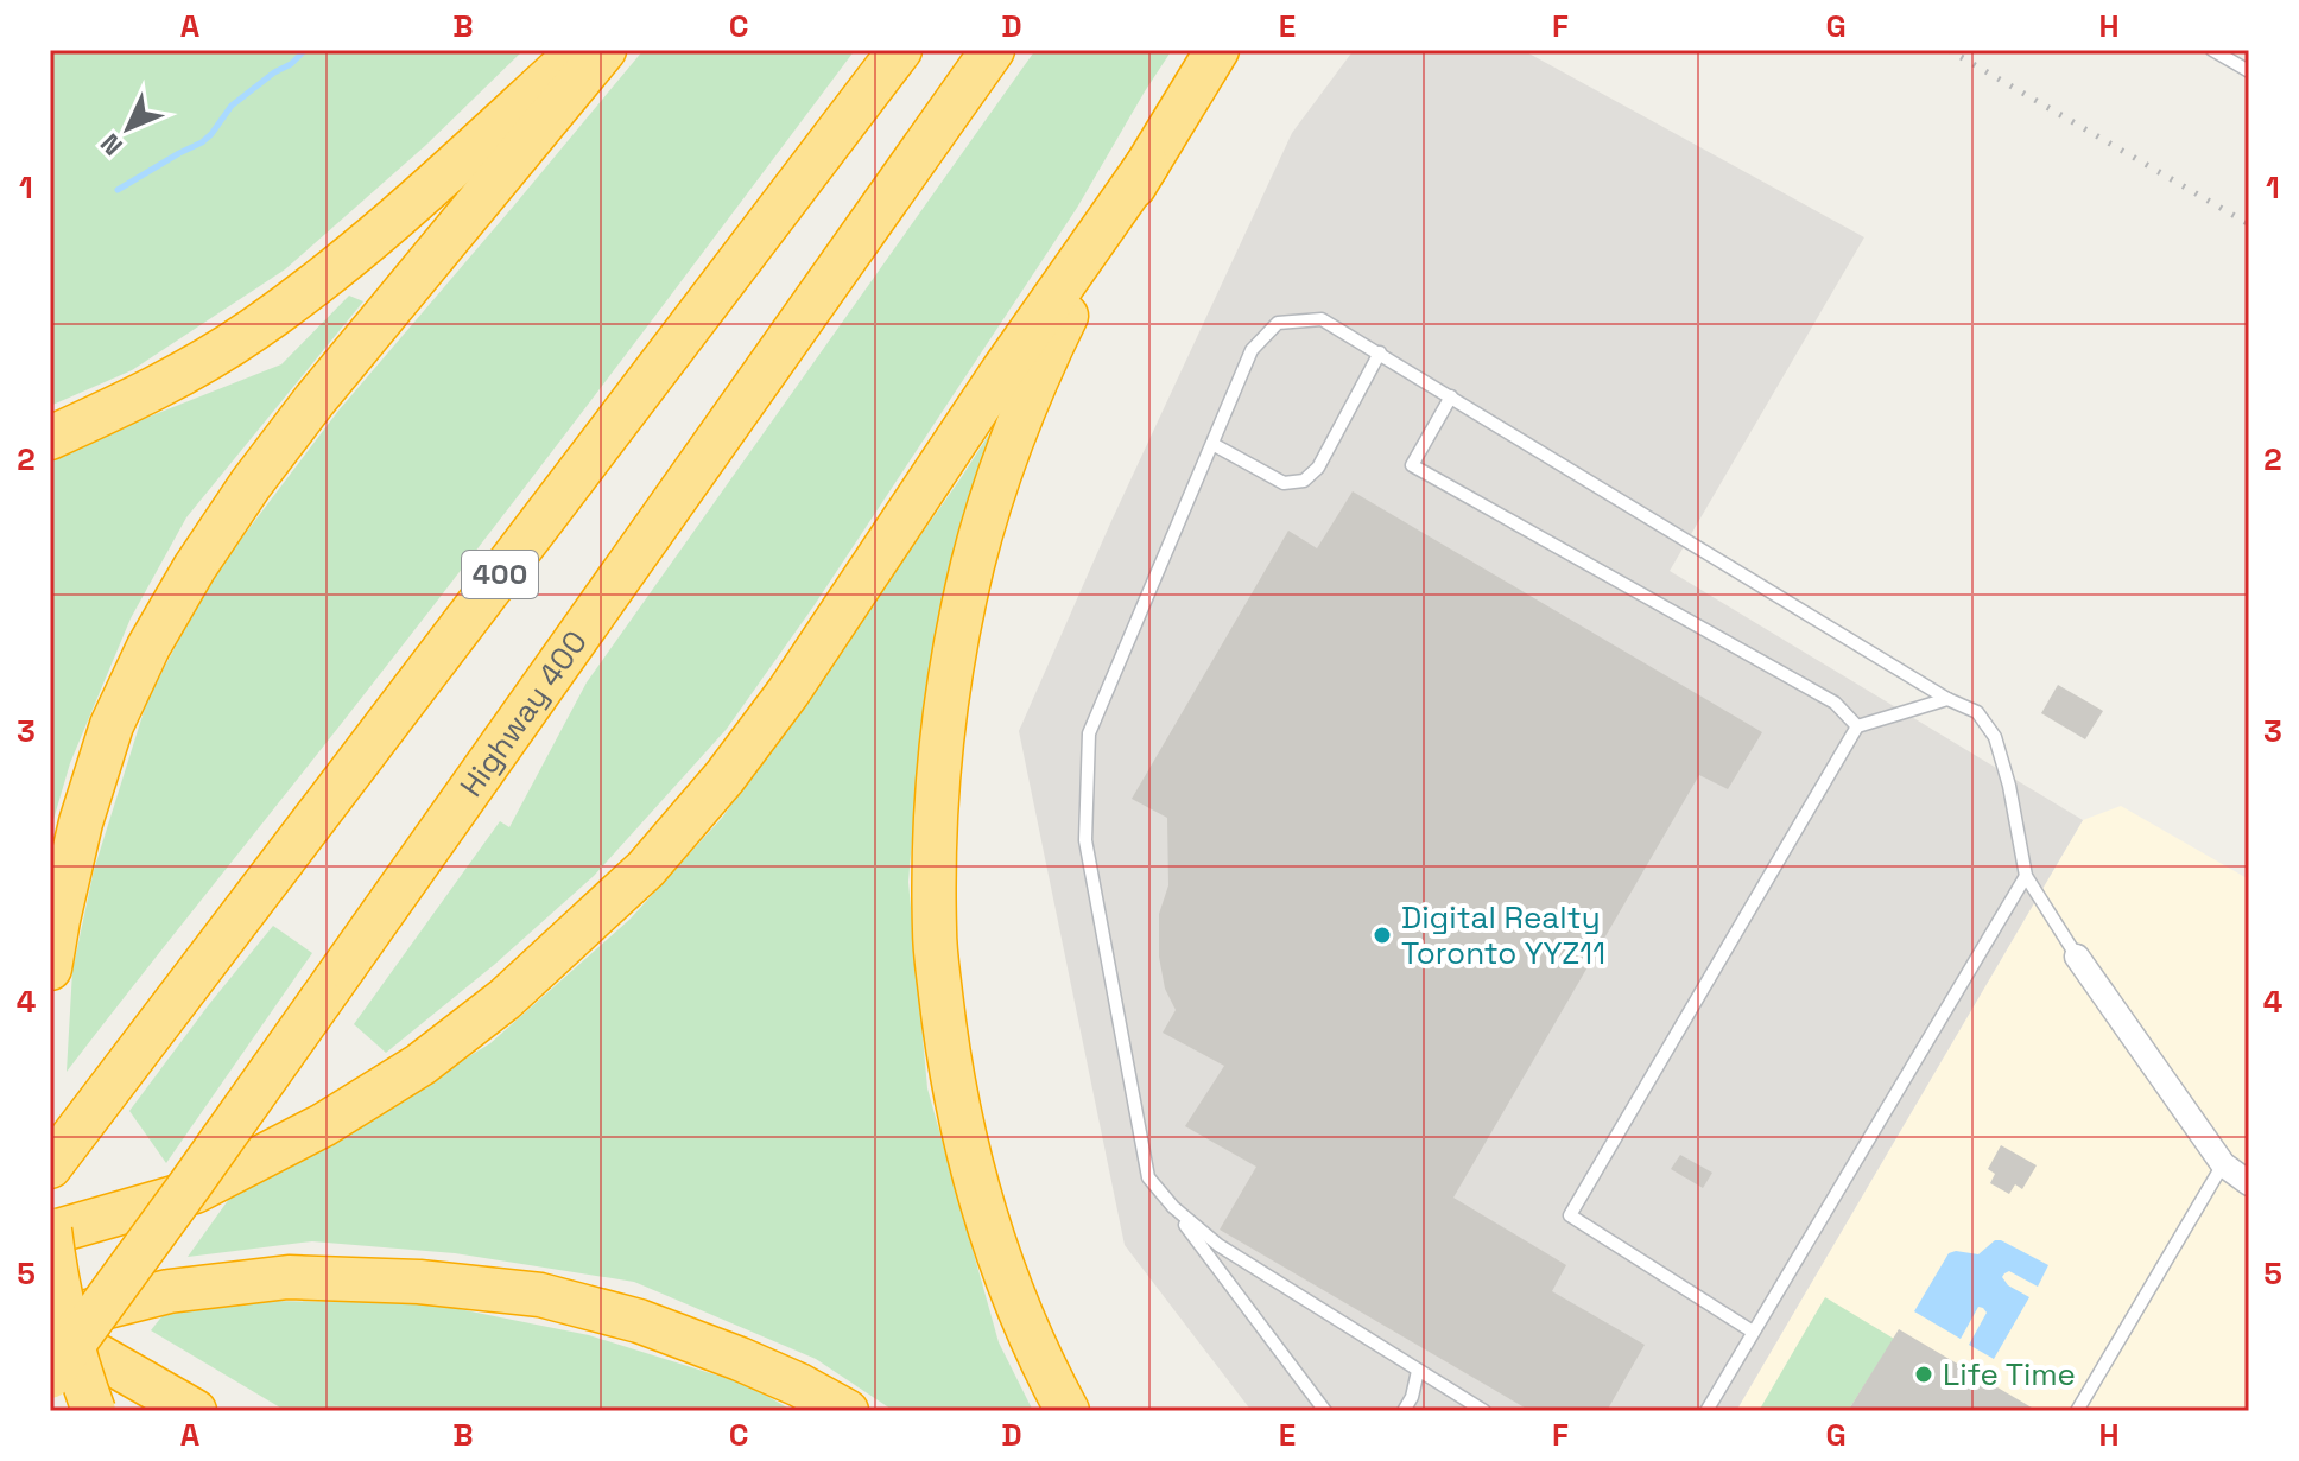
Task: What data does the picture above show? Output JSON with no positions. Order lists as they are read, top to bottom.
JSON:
{
  "streets": {
    "highway": ["400", "Highway 400"]
  },
  "places": ["Digital Realty Toronto YYZ11", "Life Time"],
  "north": "bottom left",
  "grid": {
    "columns": [
      "A",
      "B",
      "C",
      "D",
      "E",
      "F",
      "G",
      "H"
    ],
    "rows": [
      "1",
      "2",
      "3",
      "4",
      "5"
    ]
  }
}
